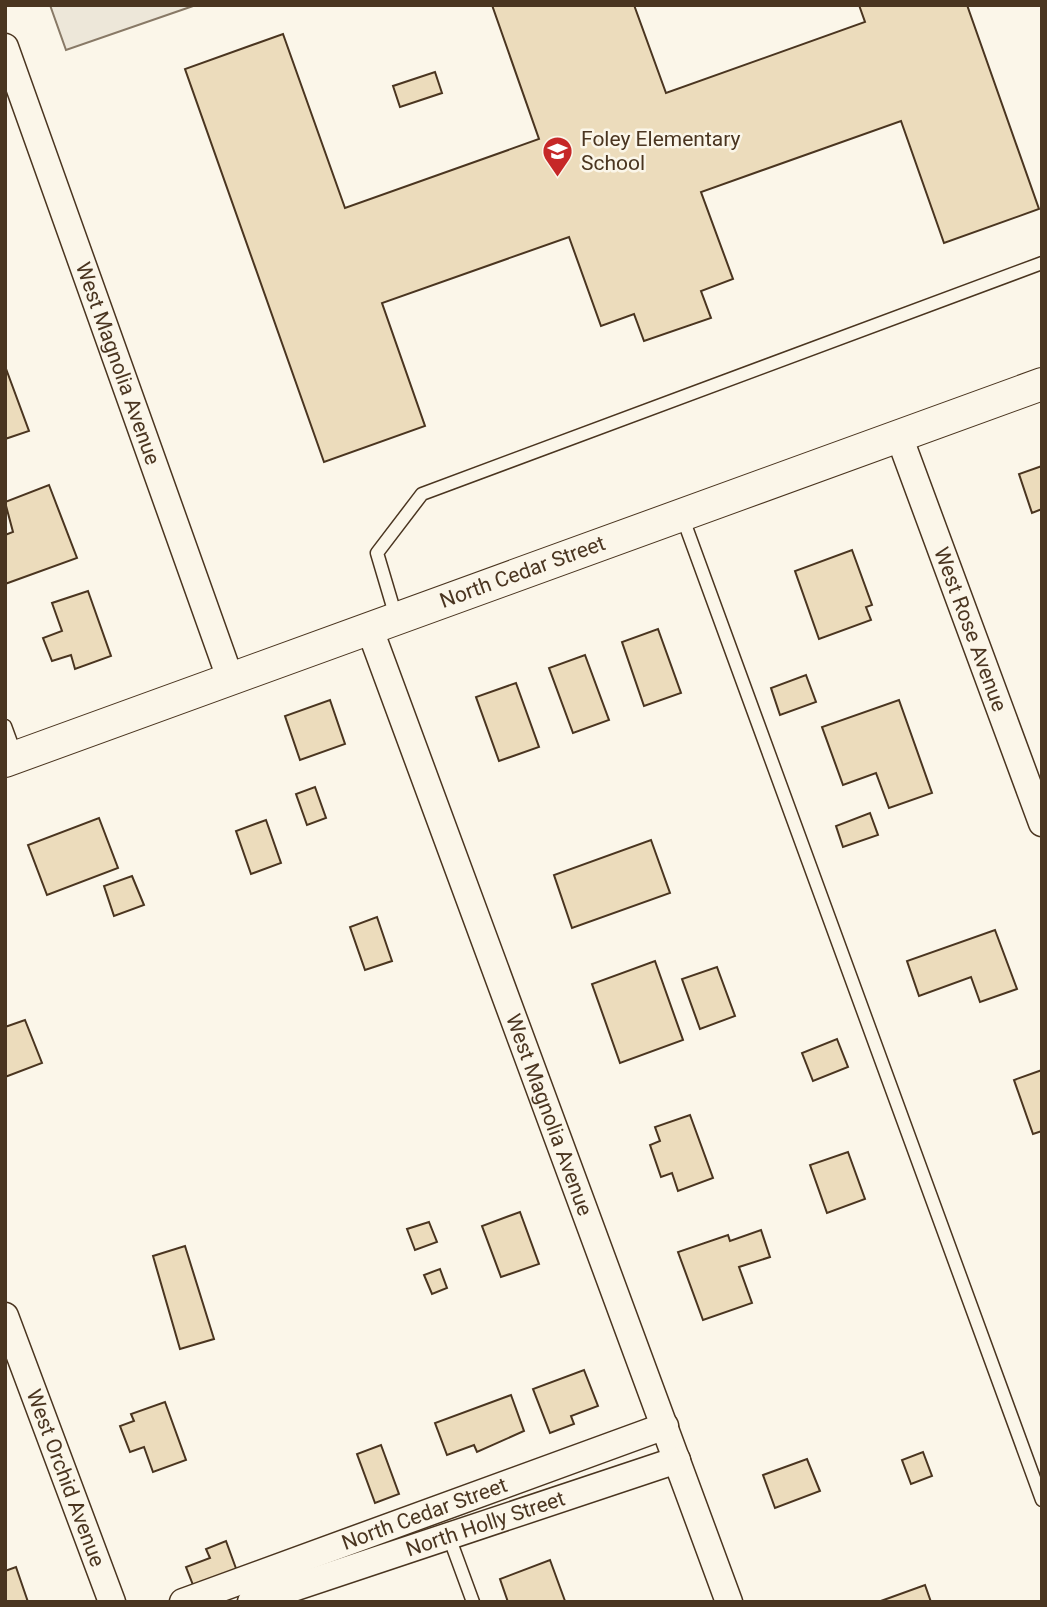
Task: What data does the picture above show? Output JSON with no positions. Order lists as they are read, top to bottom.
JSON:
{
  "streets": {
    "street": [
      "West Magnolia Avenue",
      "North Cedar Street",
      "West Rose Avenue",
      "West Orchid Avenue",
      "North Holly Street"
    ]
  },
  "crossings": [
    ["West Magnolia Avenue", "North Cedar Street"],
    ["West Magnolia Avenue", "North Holly Street"],
    ["North Cedar Street", "West Rose Avenue"]
  ],
  "places": {
    "school or university": ["Foley Elementary School"]
  }
}
